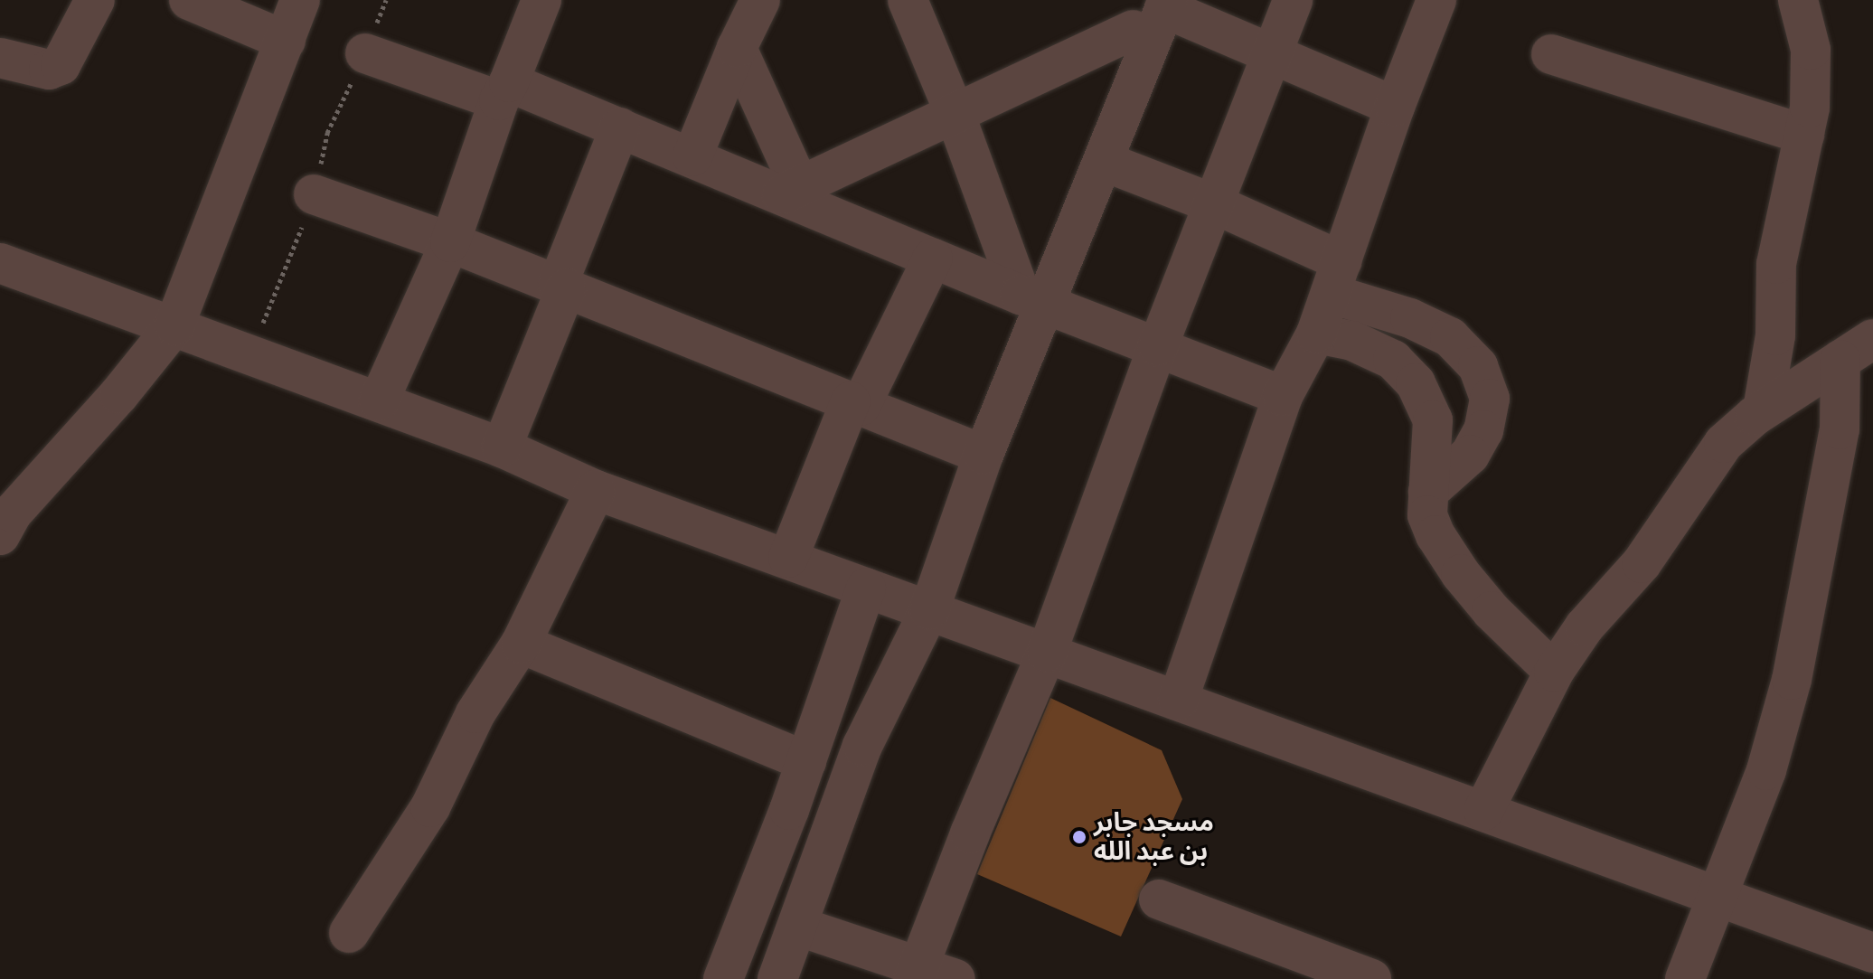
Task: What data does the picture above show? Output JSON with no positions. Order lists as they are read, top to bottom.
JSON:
{
  "places": ["مسجد جابر بن عبد الله"]
}
